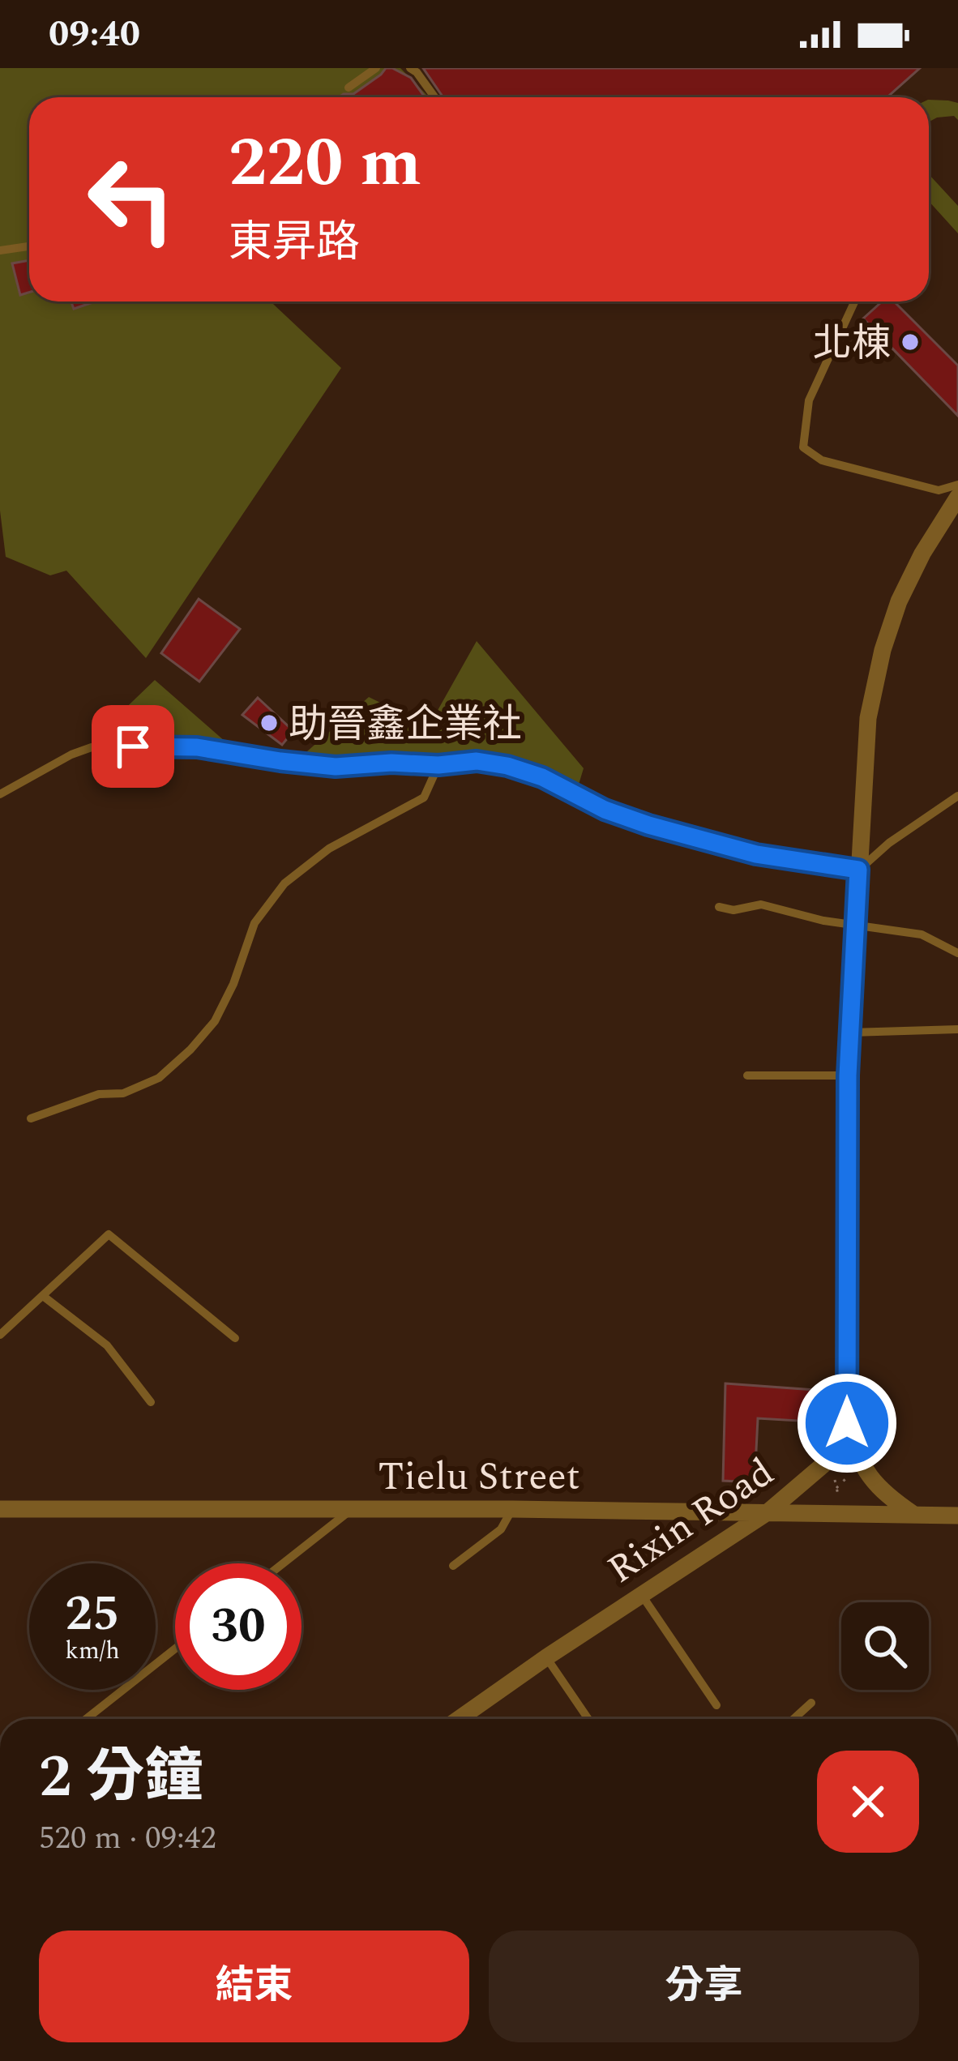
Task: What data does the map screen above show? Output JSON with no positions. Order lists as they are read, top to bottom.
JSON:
{
  "streets": {
    "street": ["Tielu Street", "Rixin Road"]
  },
  "crossings": [
    ["Tielu Street", "Rixin Road"]
  ],
  "places": ["北棟", "助晉鑫企業社"],
  "page": {
    "status": "09:40",
    "turn": ["220 m", "東昇路"],
    "speed": "25 km/h",
    "limit": "30",
    "heading": ["2 分鐘", "520 m · 09:42"],
    "buttons": ["結束", "分享"]
  }
}
